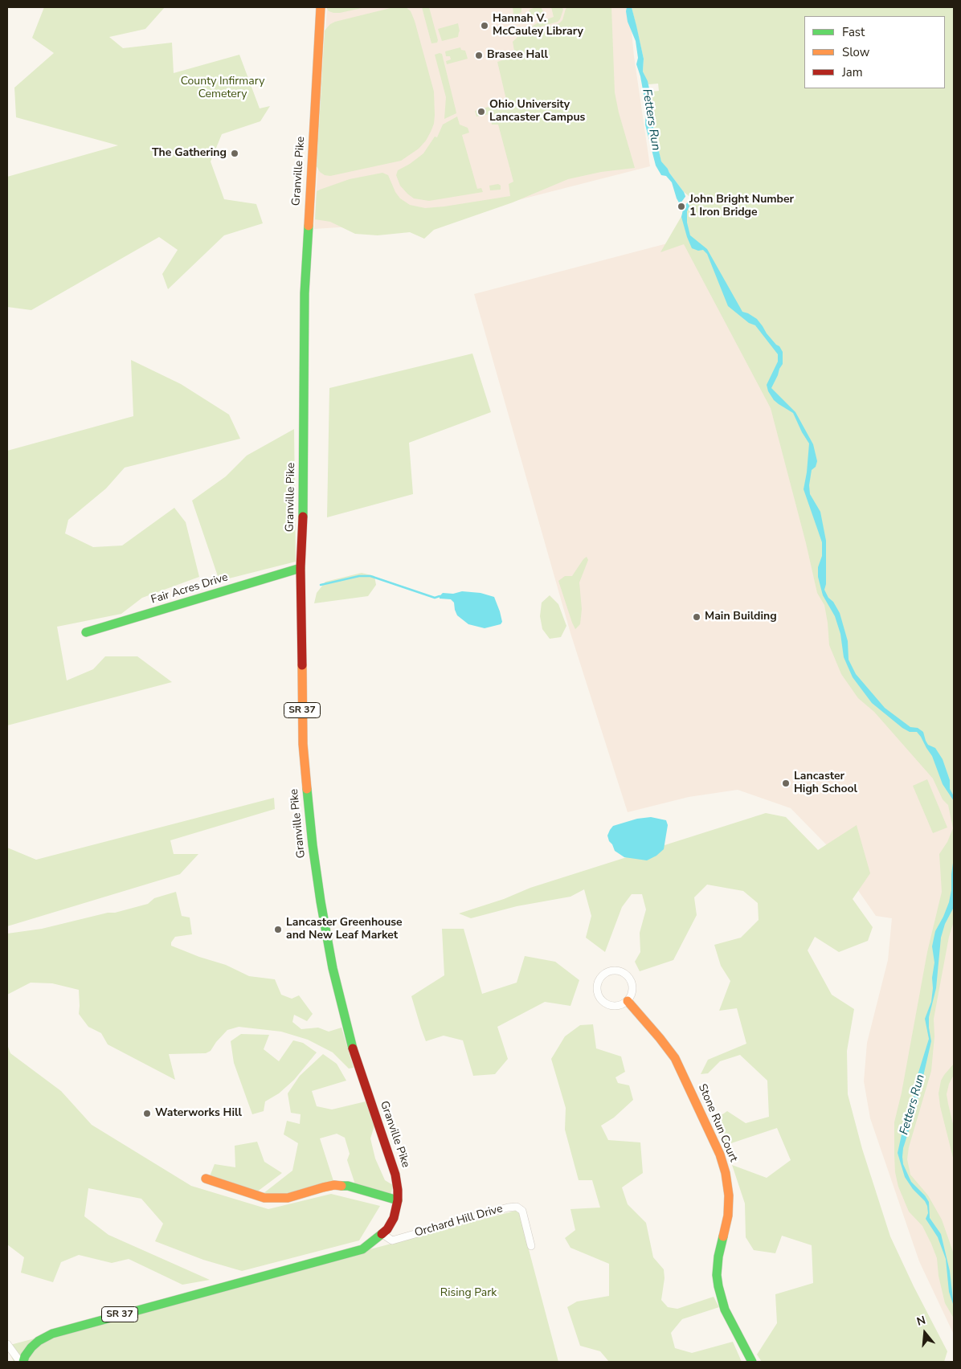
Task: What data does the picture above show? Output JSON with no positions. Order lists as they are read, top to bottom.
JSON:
{
  "streets": {
    "main road": [
      "Granville Pike",
      "Fair Acres Drive",
      "SR 37",
      "Stone Run Court"
    ],
    "street": ["Orchard Hill Drive"]
  },
  "crossings": [
    ["Granville Pike", "Fair Acres Drive"],
    ["Granville Pike", "Orchard Hill Drive"]
  ],
  "water": ["Fetters Run"],
  "parks": ["County Infirmary Cemetery", "Rising Park"],
  "places": [
    "Hannah V. McCauley Library",
    "Brasee Hall",
    "Ohio University Lancaster Campus",
    "The Gathering",
    "John Bright Number 1 Iron Bridge",
    "Main Building",
    "Lancaster High School",
    "Lancaster Greenhouse and New Leaf Market",
    "Waterworks Hill"
  ],
  "legend": ["Fast", "Slow", "Jam"],
  "north": "top"
}
